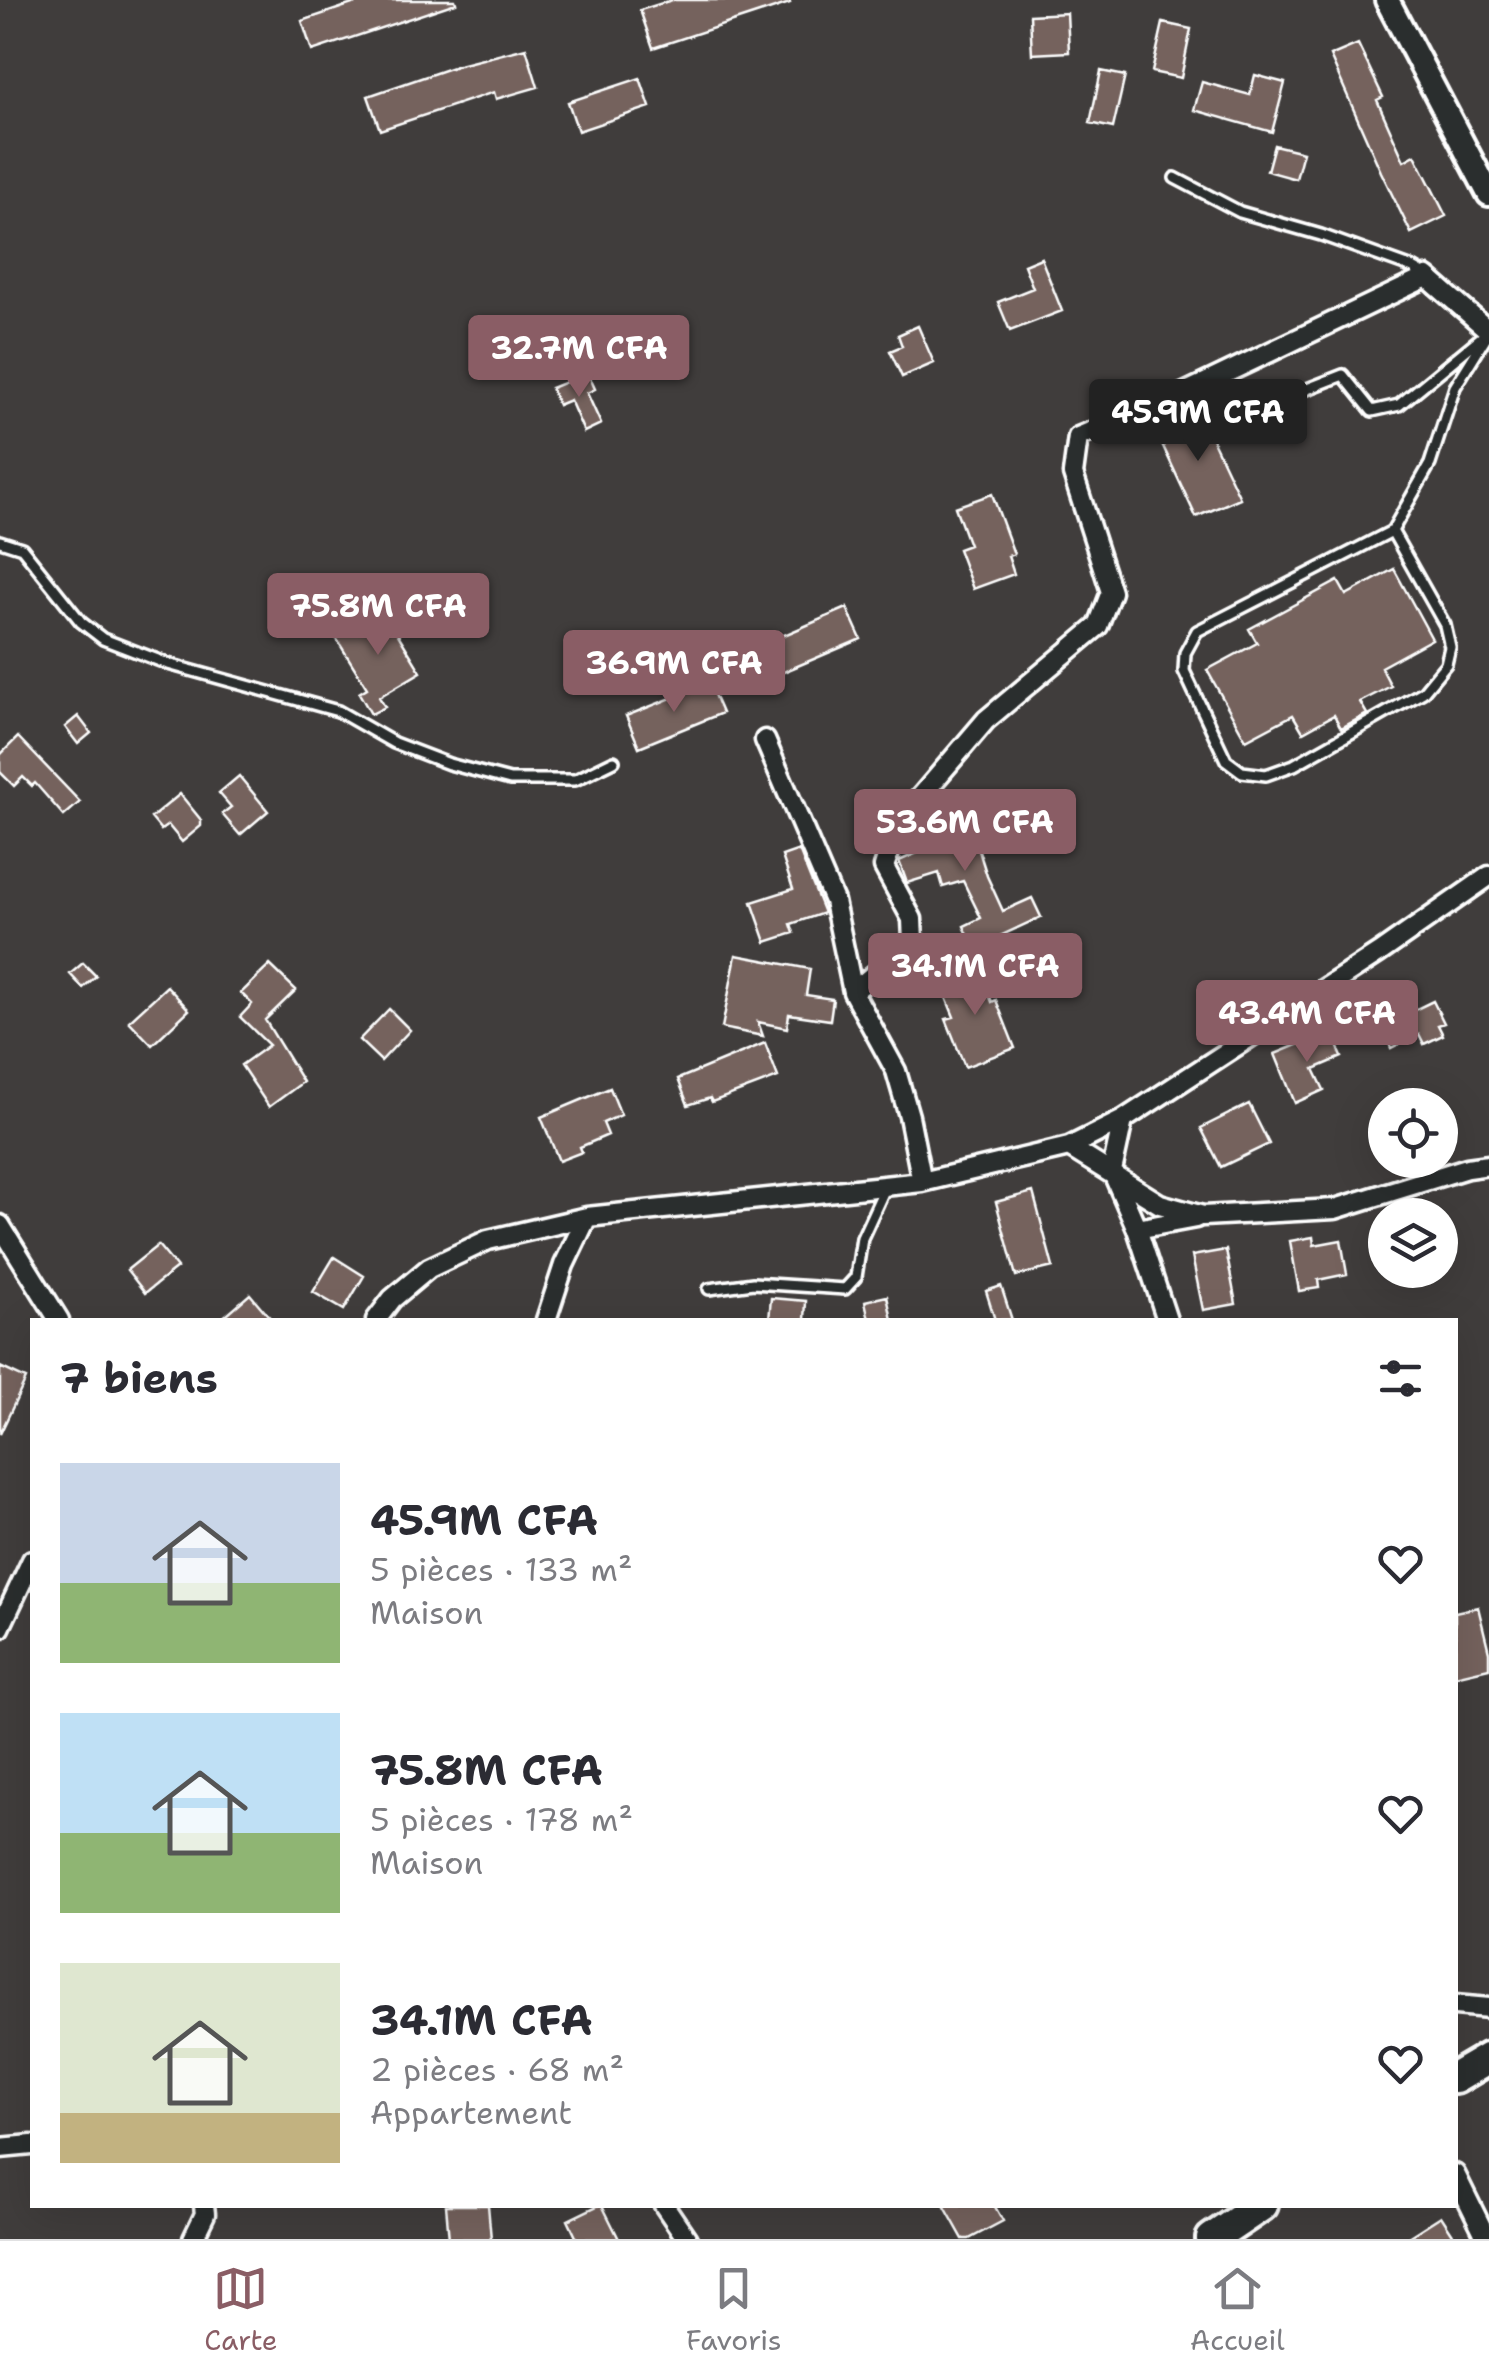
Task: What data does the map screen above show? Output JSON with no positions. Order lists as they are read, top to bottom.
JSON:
{
  "page": {
    "price": [
      "32.7M CFA",
      "45.9M CFA",
      "75.8M CFA",
      "36.9M CFA",
      "53.6M CFA",
      "34.1M CFA",
      "43.4M CFA"
    ],
    "heading": "7 biens",
    "list": [
      {
        "name": "45.9M CFA",
        "note": "5 pièces · 133 m² · Maison"
      },
      {
        "name": "75.8M CFA",
        "note": "5 pièces · 178 m² · Maison"
      },
      {
        "name": "34.1M CFA",
        "note": "2 pièces · 68 m² · Appartement"
      }
    ],
    "tabs": ["Carte", "Favoris", "Accueil"]
  }
}
